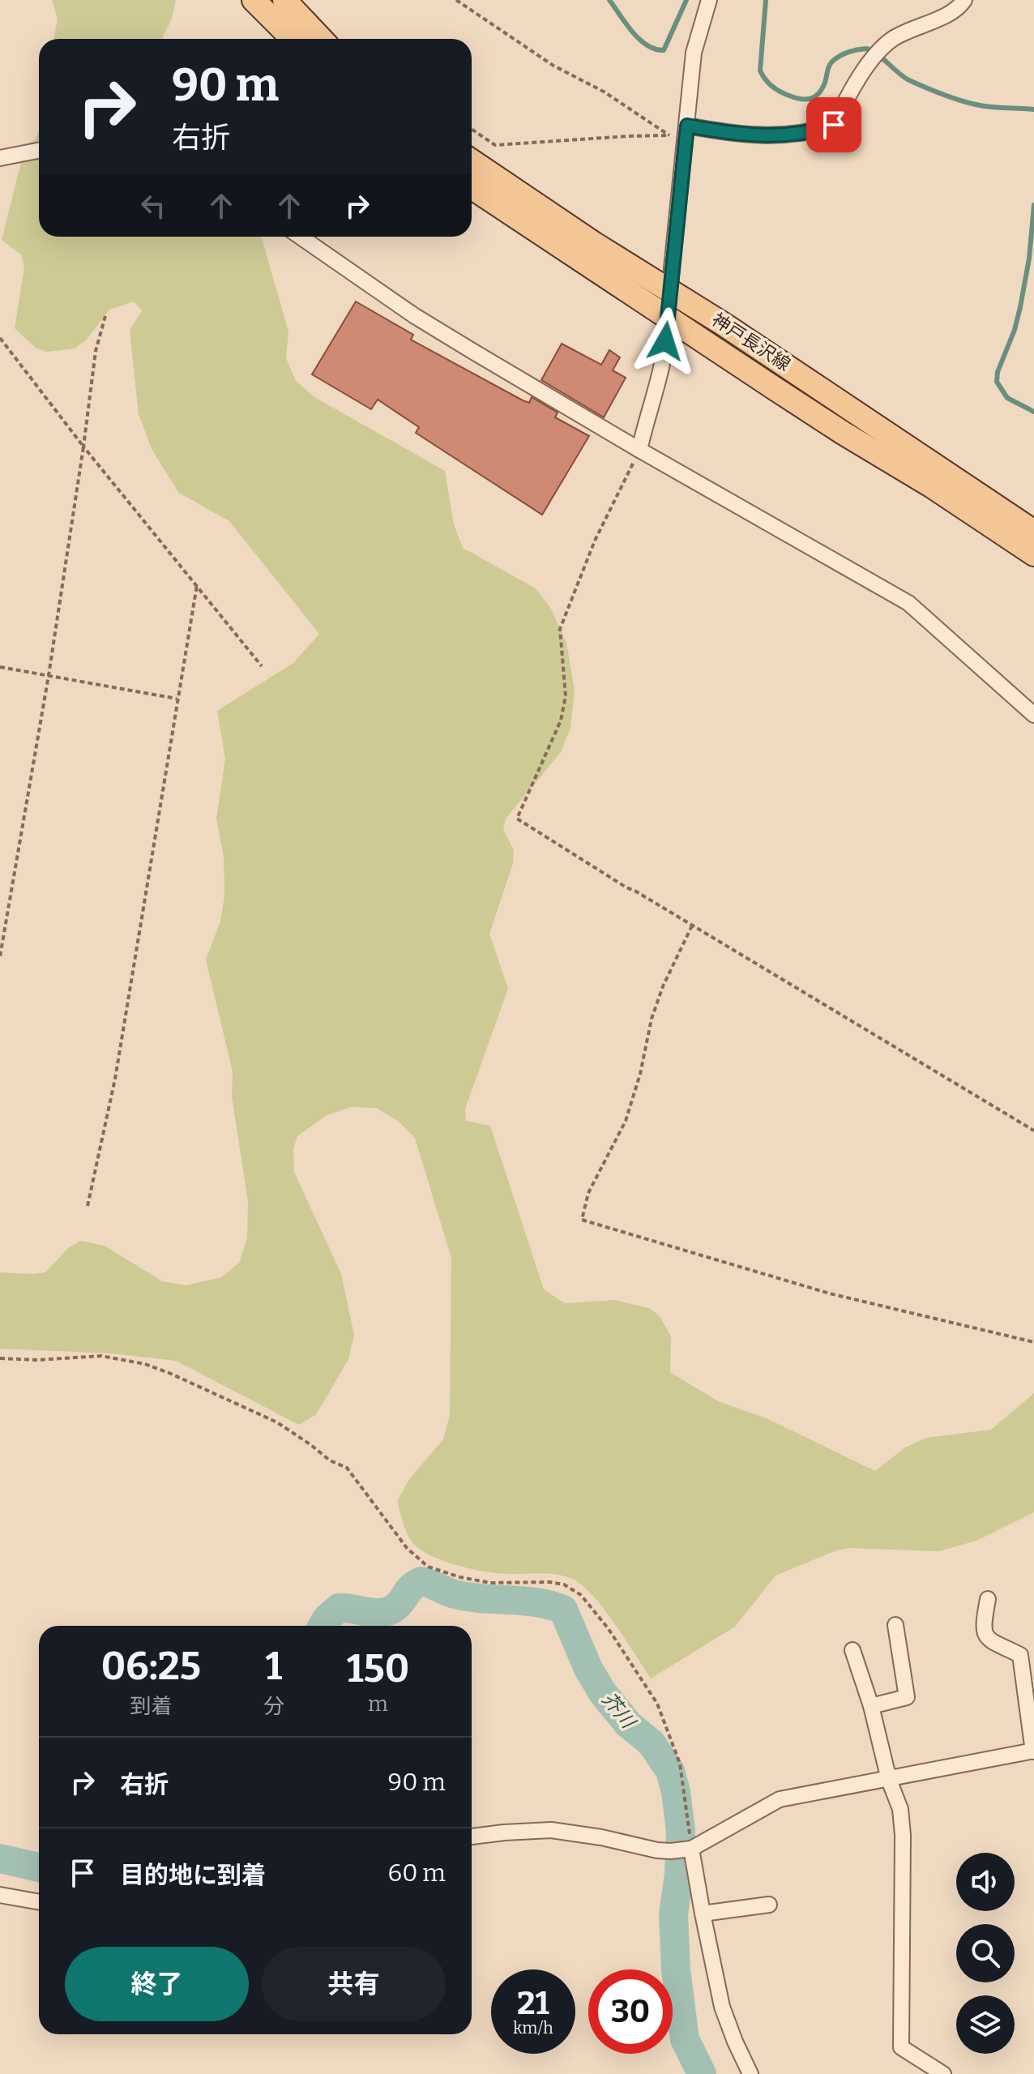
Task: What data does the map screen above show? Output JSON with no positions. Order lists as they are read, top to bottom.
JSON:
{
  "streets": {
    "main road": ["神戸長沢線"]
  },
  "water": ["芥川"],
  "page": {
    "turn": ["90 m", "右折"],
    "eta": [
      "06:25",
      "到着",
      "1",
      "分",
      "150",
      "m"
    ],
    "list": [
      {
        "name": "右折",
        "value": "90 m"
      },
      {
        "name": "目的地に到着",
        "value": "60 m"
      }
    ],
    "buttons": ["終了", "共有"],
    "speed": "21 km/h",
    "limit": "30"
  }
}
